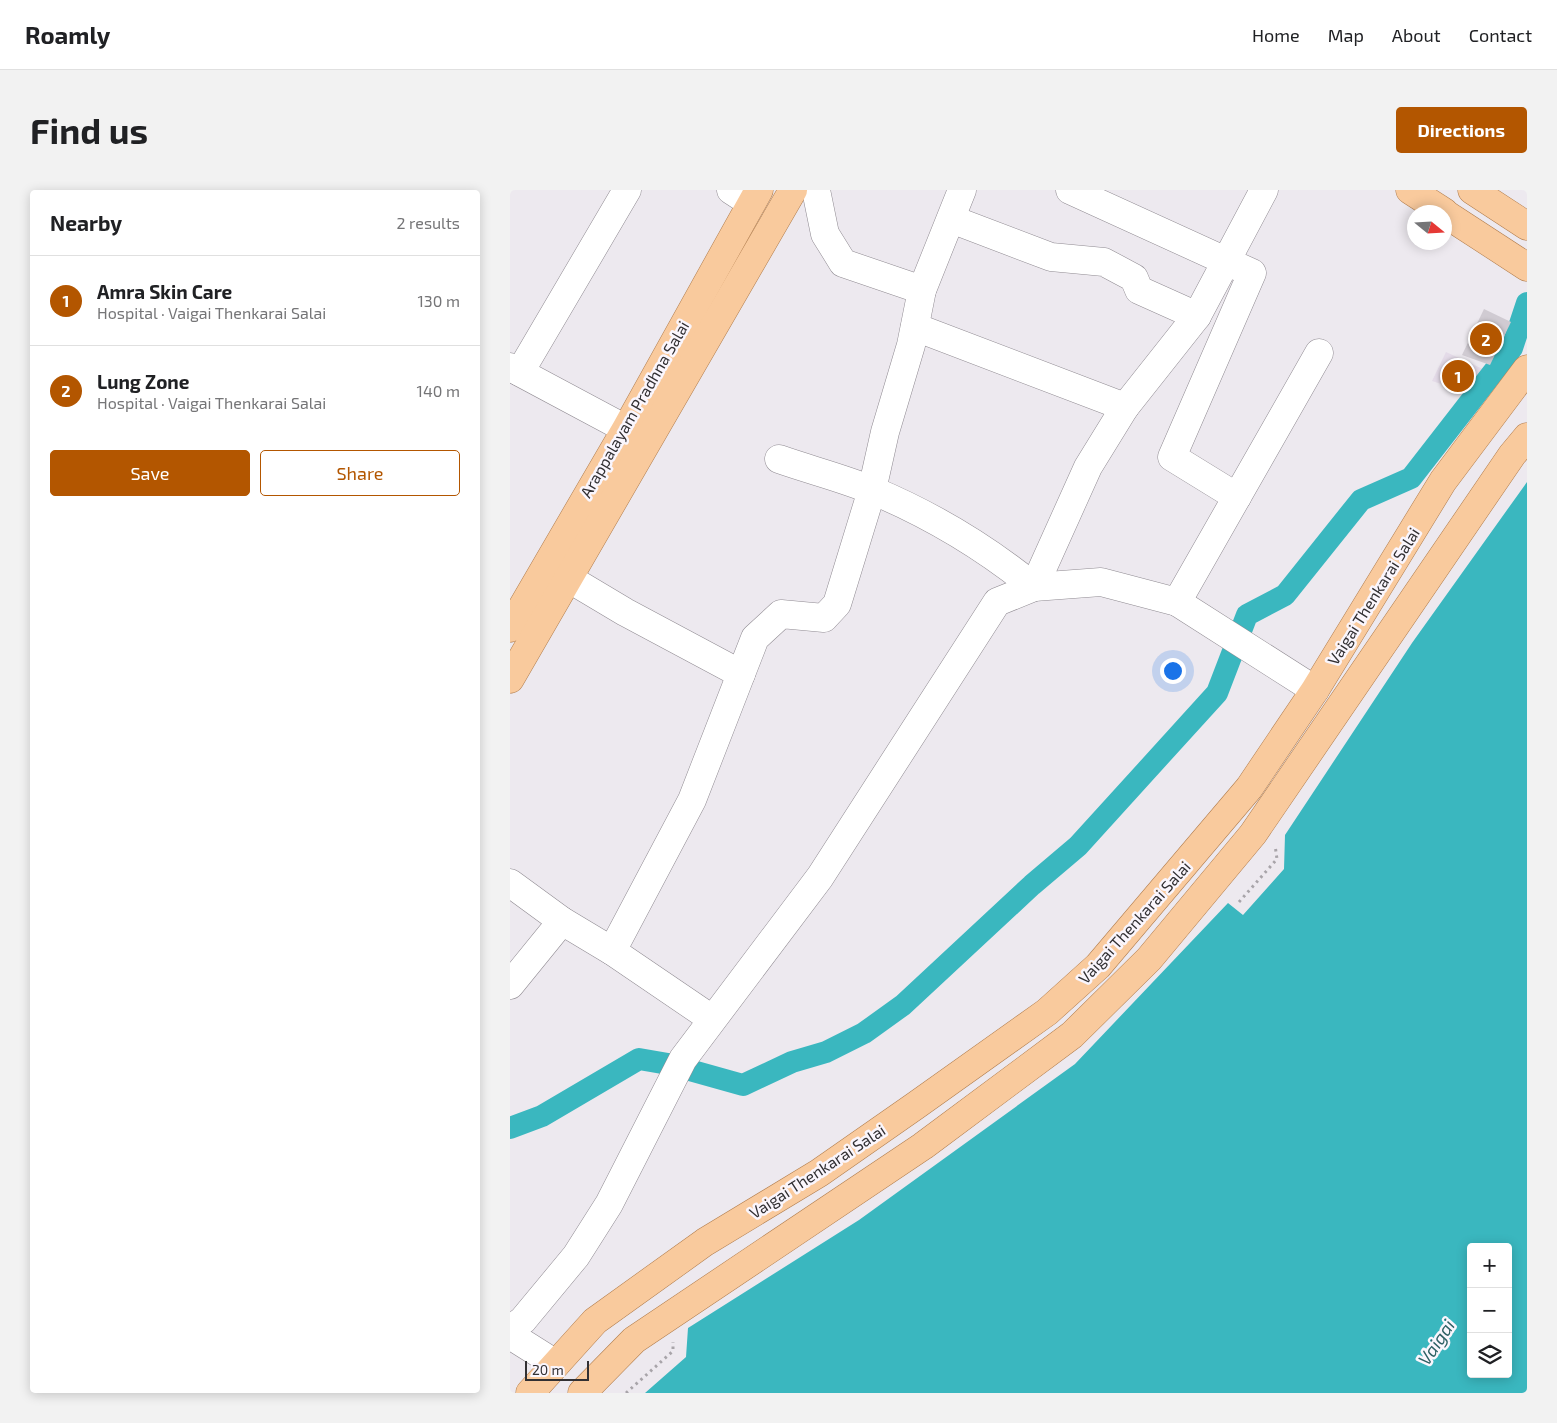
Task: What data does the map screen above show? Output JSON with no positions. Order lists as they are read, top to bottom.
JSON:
{
  "streets": {
    "main road": ["Arappalayam Pradhna Salai", "Vaigai Thenkarai Salai"]
  },
  "water": ["Vaigai"],
  "scale_bar": "20 m",
  "north": "right",
  "page": {
    "header": "Roamly",
    "nav": [
      "Home",
      "Map",
      "About",
      "Contact"
    ],
    "buttons": [
      "Directions",
      ["Save", "Share"]
    ],
    "title": "Find us",
    "heading": ["Nearby", "2 results"],
    "list": [
      {
        "mark": "1",
        "name": "Amra Skin Care",
        "note": "Hospital · Vaigai Thenkarai Salai",
        "value": "130 m"
      },
      {
        "mark": "2",
        "name": "Lung Zone",
        "note": "Hospital · Vaigai Thenkarai Salai",
        "value": "140 m"
      }
    ],
    "pins": ["2", "1"],
    "map_buttons": ["+", "−"],
    "scale": "20 m"
  }
}
